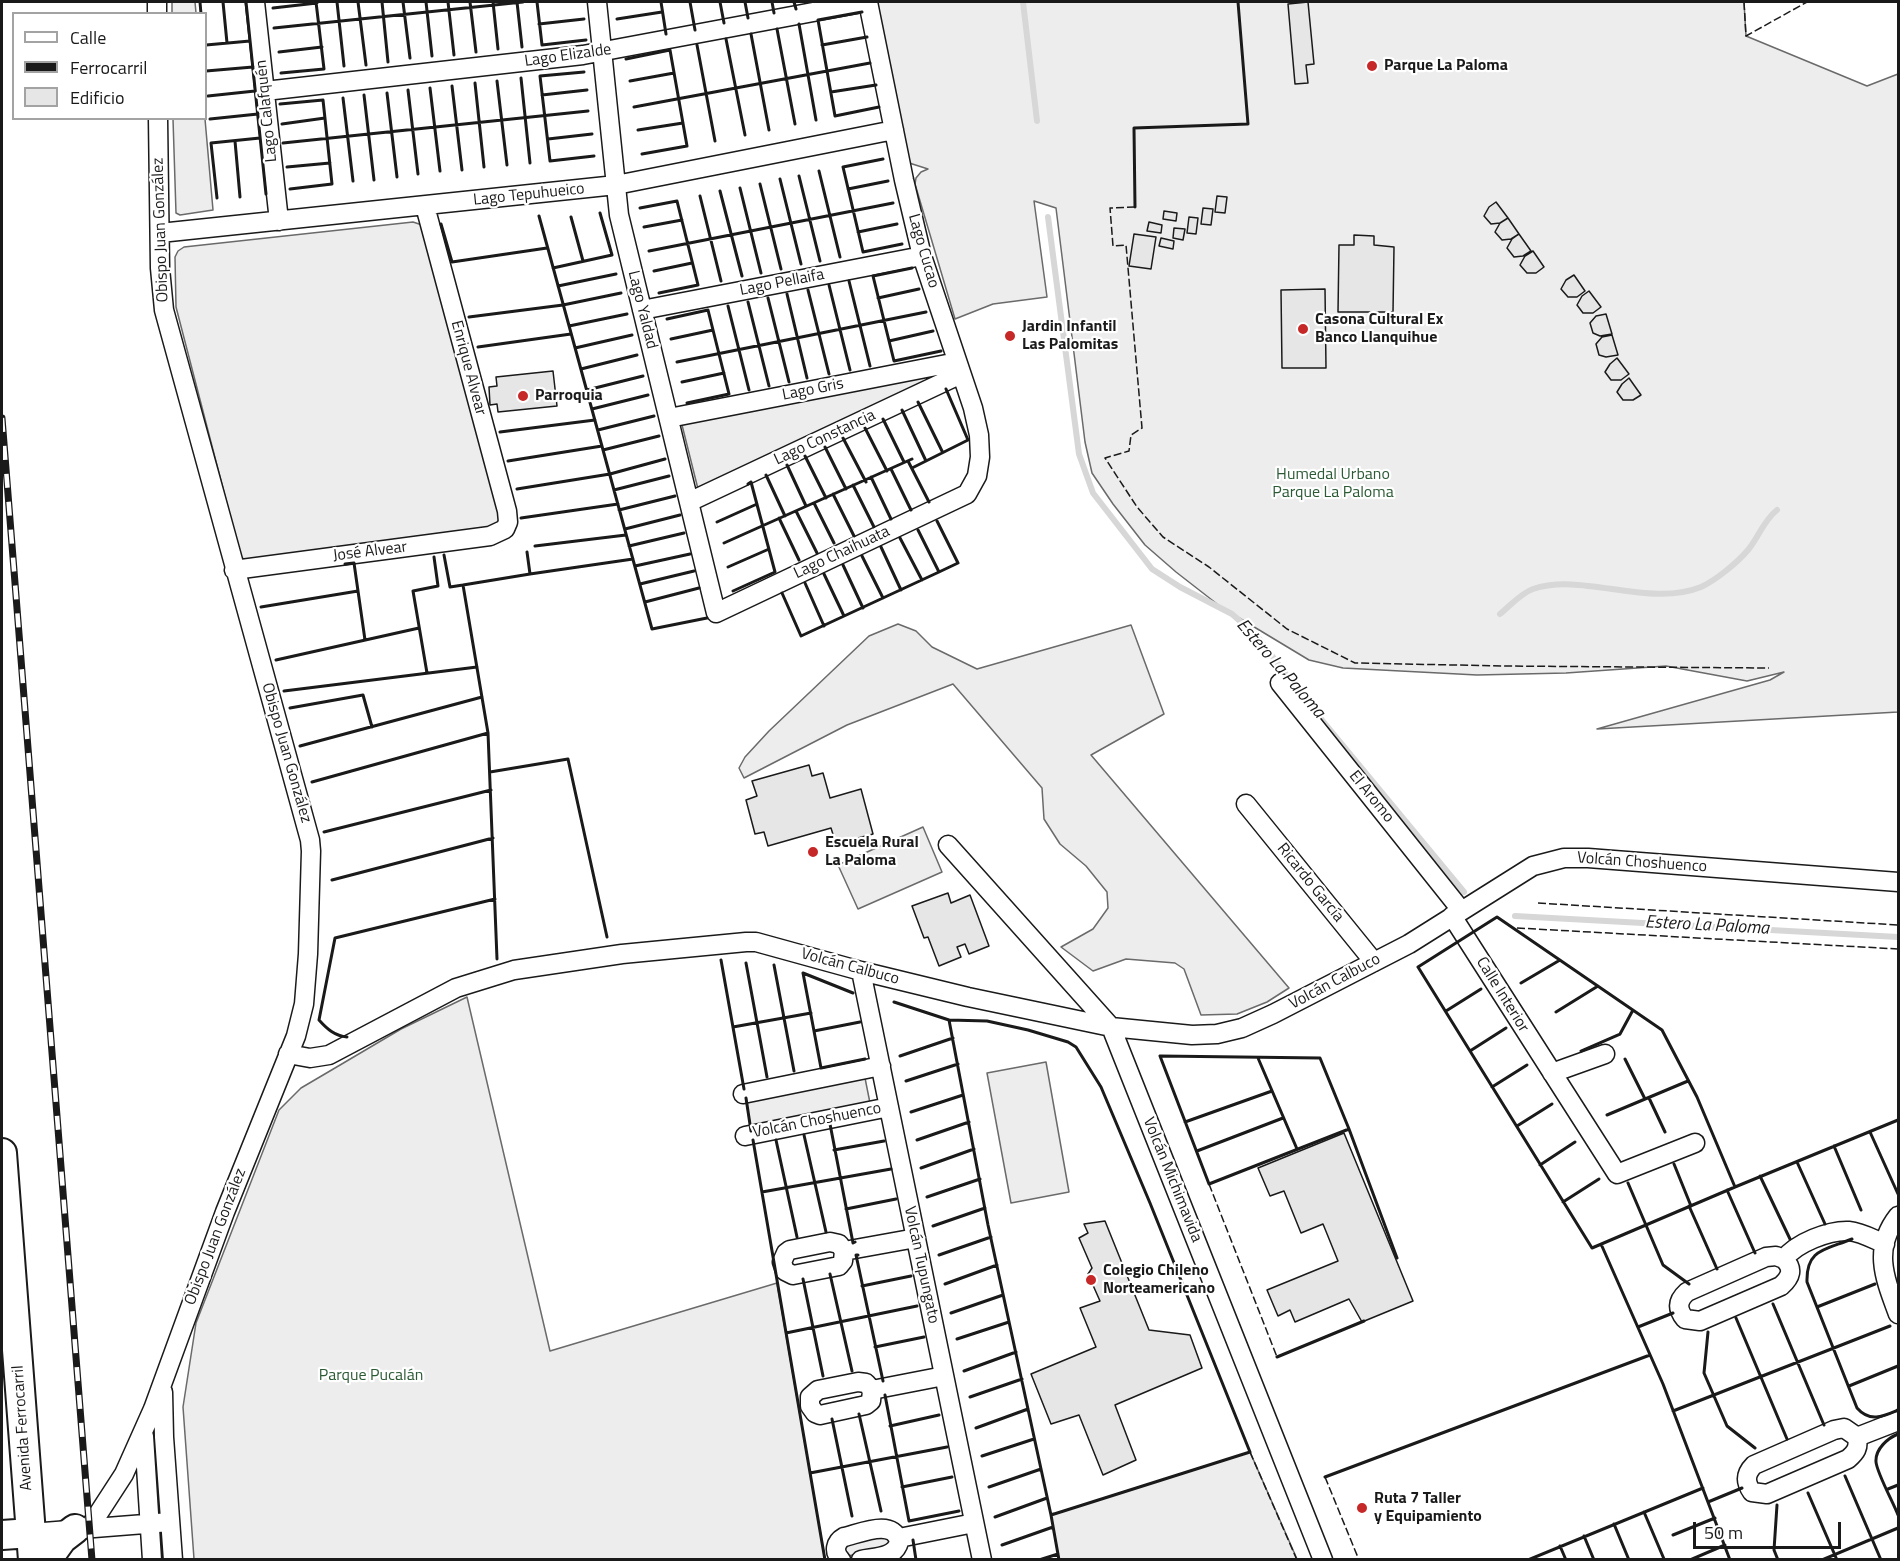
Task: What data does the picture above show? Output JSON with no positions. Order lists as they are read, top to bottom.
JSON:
{
  "streets": {
    "main road": ["Avenida Ferrocarril"],
    "street": [
      "Lago Elizalde",
      "Lago Calafquén",
      "Lago Tepuhueico",
      "Obispo Juan González",
      "Lago Cucao",
      "Lago Pellaifa",
      "Lago Yaldad",
      "Enrique Alvear",
      "Lago Gris",
      "Lago Constancia",
      "José Alvear",
      "Lago Chaihuata",
      "El Aromo",
      "Volcán Choshuenco",
      "Ricardo García",
      "Volcán Calbuco",
      "Calle Interior",
      "Volcán Michimavida",
      "Volcán Tupungato"
    ]
  },
  "crossings": [
    ["Lago Elizalde", "Lago Calafquén"],
    ["Lago Elizalde", "Lago Cucao"],
    ["Lago Elizalde", "Lago Yaldad"],
    ["Lago Calafquén", "Lago Tepuhueico"],
    ["Lago Tepuhueico", "Obispo Juan González"],
    ["Lago Tepuhueico", "Lago Cucao"],
    ["Lago Tepuhueico", "Lago Yaldad"],
    ["Lago Tepuhueico", "Enrique Alvear"],
    ["Obispo Juan González", "José Alvear"],
    ["Obispo Juan González", "Volcán Calbuco"],
    ["Lago Cucao", "Lago Pellaifa"],
    ["Lago Cucao", "Lago Gris"],
    ["Lago Cucao", "Lago Constancia"],
    ["Lago Cucao", "Lago Chaihuata"],
    ["Lago Pellaifa", "Lago Yaldad"],
    ["Lago Yaldad", "Lago Gris"],
    ["Lago Yaldad", "Lago Constancia"],
    ["Lago Yaldad", "Lago Chaihuata"],
    ["Enrique Alvear", "José Alvear"],
    ["Lago Gris", "Lago Constancia"],
    ["El Aromo", "Volcán Choshuenco"],
    ["El Aromo", "Calle Interior"],
    ["Volcán Choshuenco", "Volcán Calbuco"],
    ["Volcán Choshuenco", "Calle Interior"],
    ["Volcán Choshuenco", "Volcán Tupungato"],
    ["Ricardo García", "Volcán Calbuco"],
    ["Volcán Calbuco", "Volcán Michimavida"],
    ["Volcán Calbuco", "Volcán Tupungato"]
  ],
  "water": ["Estero La Paloma"],
  "parks": ["Humedal Urbano Parque La Paloma", "Parque Pucalán"],
  "places": [
    "Parque La Paloma",
    "Casona Cultural Ex Banco Llanquihue",
    "Jardin Infantil Las Palomitas",
    "Parroquia",
    "Escuela Rural La Paloma",
    "Colegio Chileno Norteamericano",
    "Ruta 7 Taller y Equipamiento"
  ],
  "legend": ["Calle", "Ferrocarril", "Edificio"],
  "scale_bar": "50 m"
}
